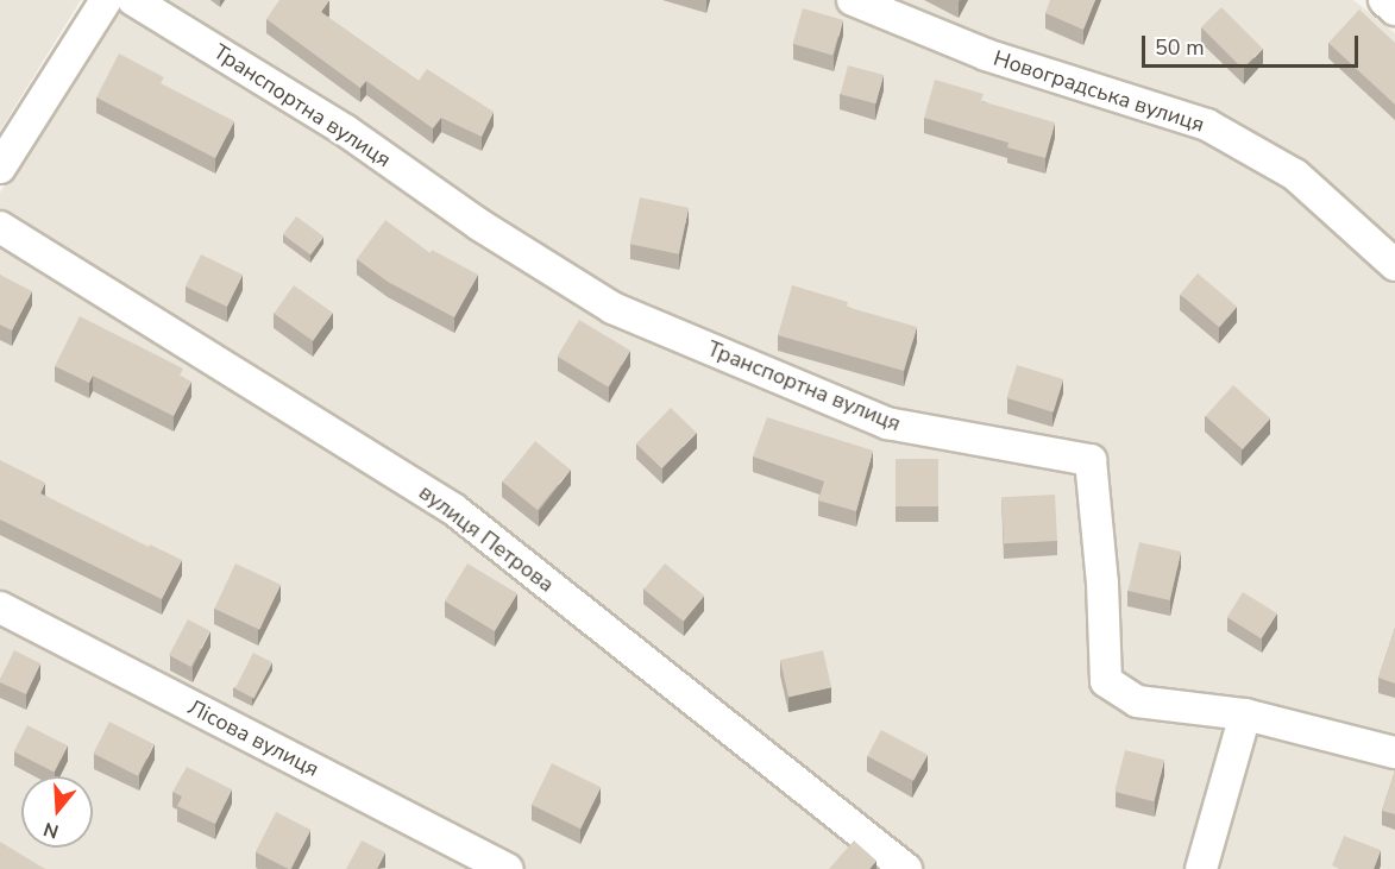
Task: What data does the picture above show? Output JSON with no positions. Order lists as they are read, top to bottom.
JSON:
{
  "streets": {
    "street": [
      "Новоградська вулиця",
      "Транспортна вулиця",
      "вулиця Петрова",
      "Лісова вулиця"
    ]
  },
  "scale_bar": "50 m",
  "north": "bottom"
}
